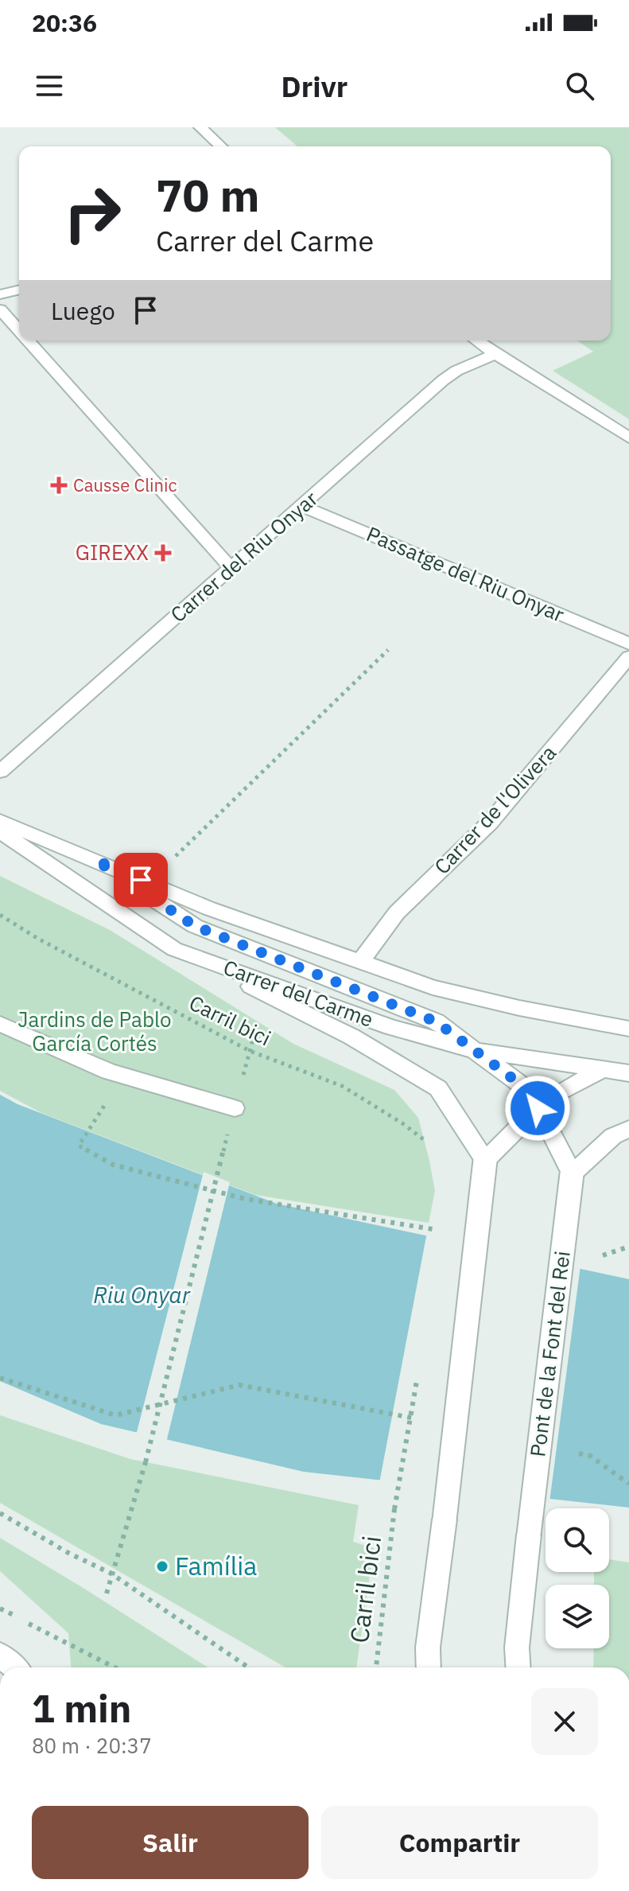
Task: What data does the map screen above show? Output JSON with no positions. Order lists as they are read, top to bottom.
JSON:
{
  "streets": {
    "street": [
      "Carrer del Riu Onyar",
      "Passatge del Riu Onyar",
      "Carrer de l'Olivera",
      "Carrer del Carme",
      "Pont de la Font del Rei"
    ],
    "path": ["Carril bici"]
  },
  "crossings": [
    ["Carrer del Riu Onyar", "Passatge del Riu Onyar"]
  ],
  "water": ["Riu Onyar"],
  "parks": ["Jardins de Pablo García Cortés"],
  "places": {
    "health": ["Causse Clinic", "GIREXX"],
    "other": ["Família"]
  },
  "page": {
    "status": "20:36",
    "header": "Drivr",
    "turn": ["70 m", "Carrer del Carme"],
    "then": "Luego",
    "heading": ["1 min", "80 m · 20:37"],
    "buttons": ["Salir", "Compartir"]
  }
}
